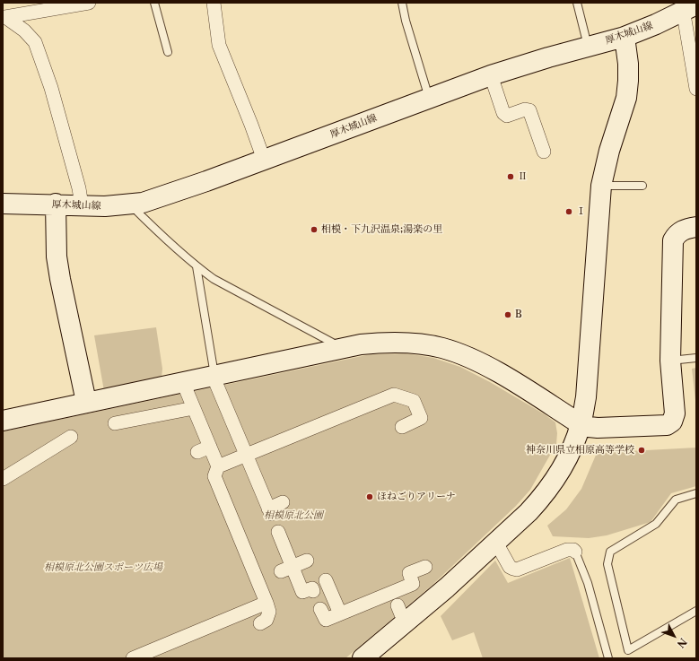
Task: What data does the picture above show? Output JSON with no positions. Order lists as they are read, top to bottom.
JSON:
{
  "streets": {
    "street": ["厚木城山線"]
  },
  "parks": ["相模原北公園", "相模原北公園スポーツ広場"],
  "places": [
    "Ⅱ",
    "Ⅰ",
    "相模・下九沢温泉;湯楽の里",
    "B",
    "神奈川県立相原高等学校",
    "ほねごりアリーナ"
  ],
  "north": "bottom right"
}
